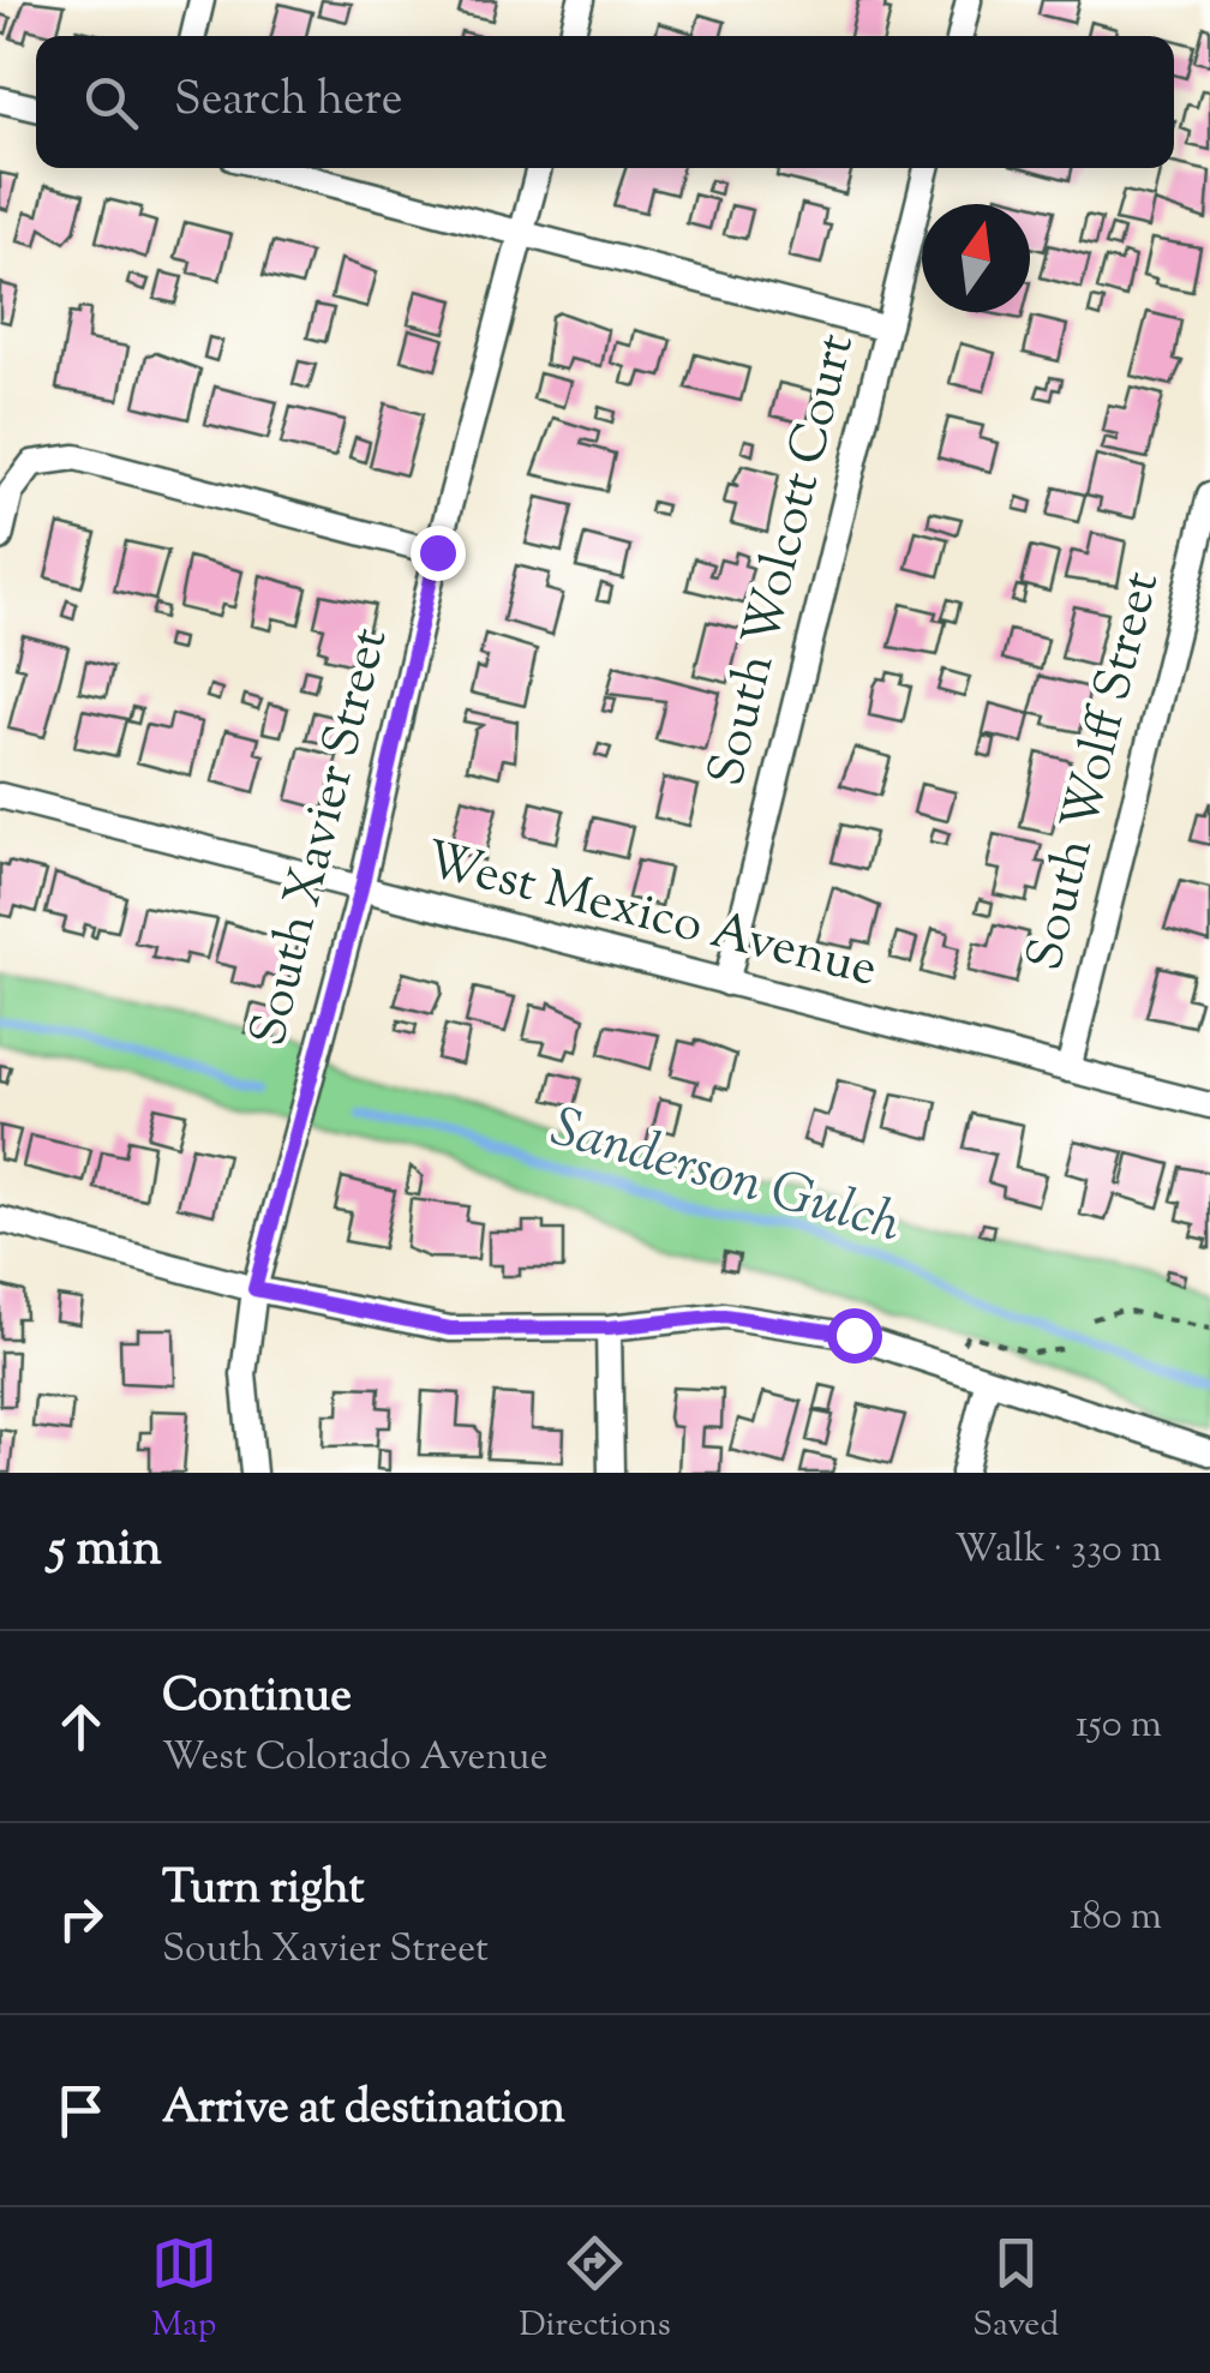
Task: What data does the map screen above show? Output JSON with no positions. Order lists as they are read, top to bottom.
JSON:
{
  "streets": {
    "street": [
      "South Wolcott Court",
      "South Wolff Street",
      "South Xavier Street",
      "West Mexico Avenue"
    ]
  },
  "crossings": [
    ["South Wolcott Court", "West Mexico Avenue"],
    ["South Wolff Street", "West Mexico Avenue"],
    ["South Xavier Street", "West Mexico Avenue"]
  ],
  "water": ["Sanderson Gulch"],
  "north": "top",
  "page": {
    "search": "Search here",
    "heading": ["5 min", "Walk · 330 m"],
    "list": [
      ["Continue", "West Colorado Avenue", "150 m"],
      ["Turn right", "South Xavier Street", "180 m"],
      "Arrive at destination"
    ],
    "nav": ["Map", "Directions", "Saved"]
  }
}
